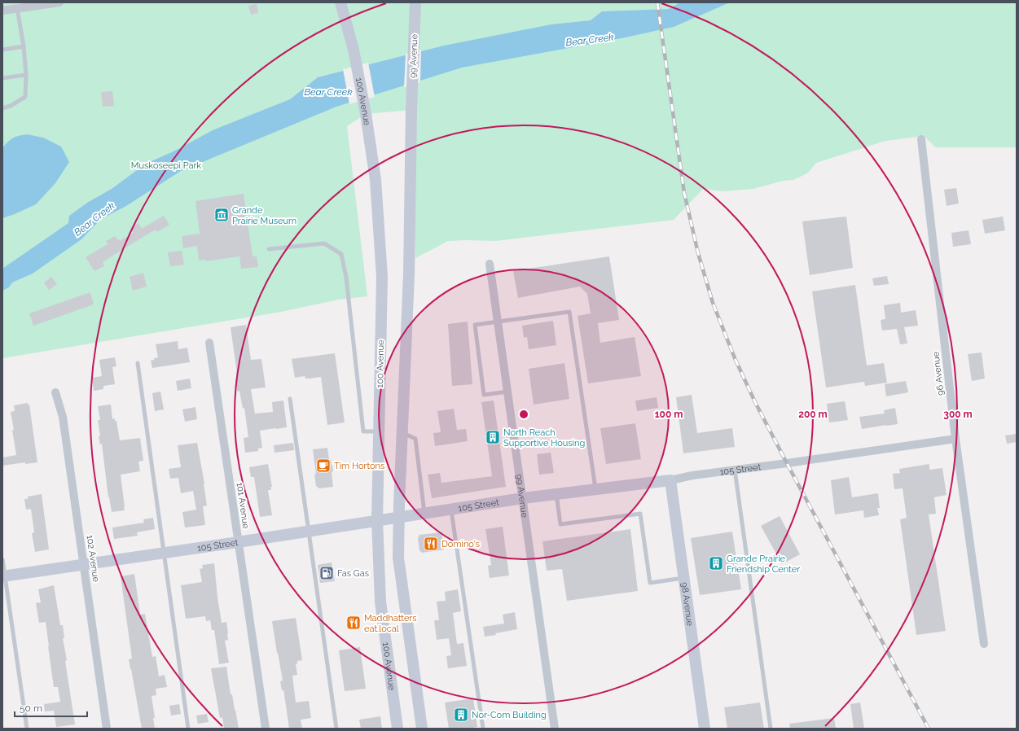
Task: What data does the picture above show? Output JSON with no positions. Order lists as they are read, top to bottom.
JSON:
{
  "streets": {
    "main road": [
      "99 Avenue",
      "100 Avenue",
      "105 Street",
      "98 Avenue"
    ],
    "street": ["96 Avenue", "101 Avenue", "102 Avenue"]
  },
  "crossings": [
    ["99 Avenue", "105 Street"],
    ["100 Avenue", "105 Street"],
    ["96 Avenue", "105 Street"],
    ["105 Street", "101 Avenue"],
    ["105 Street", "102 Avenue"],
    ["105 Street", "98 Avenue"]
  ],
  "water": ["Bear Creek"],
  "parks": ["Muskoseepi Park"],
  "places": {
    "museum": ["Grande Prairie Museum"],
    "building": ["North Reach Supportive Housing", "Grande Prairie Friendship Center", "Nor-Com Building"],
    "cafe": ["Tim Hortons"],
    "restaurant": ["Domino's", "Maddhatters eat.local"],
    "fuel station": ["Fas Gas"]
  },
  "scale_bar": "50 m",
  "rings": ["100 m", "200 m", "300 m"]
}
